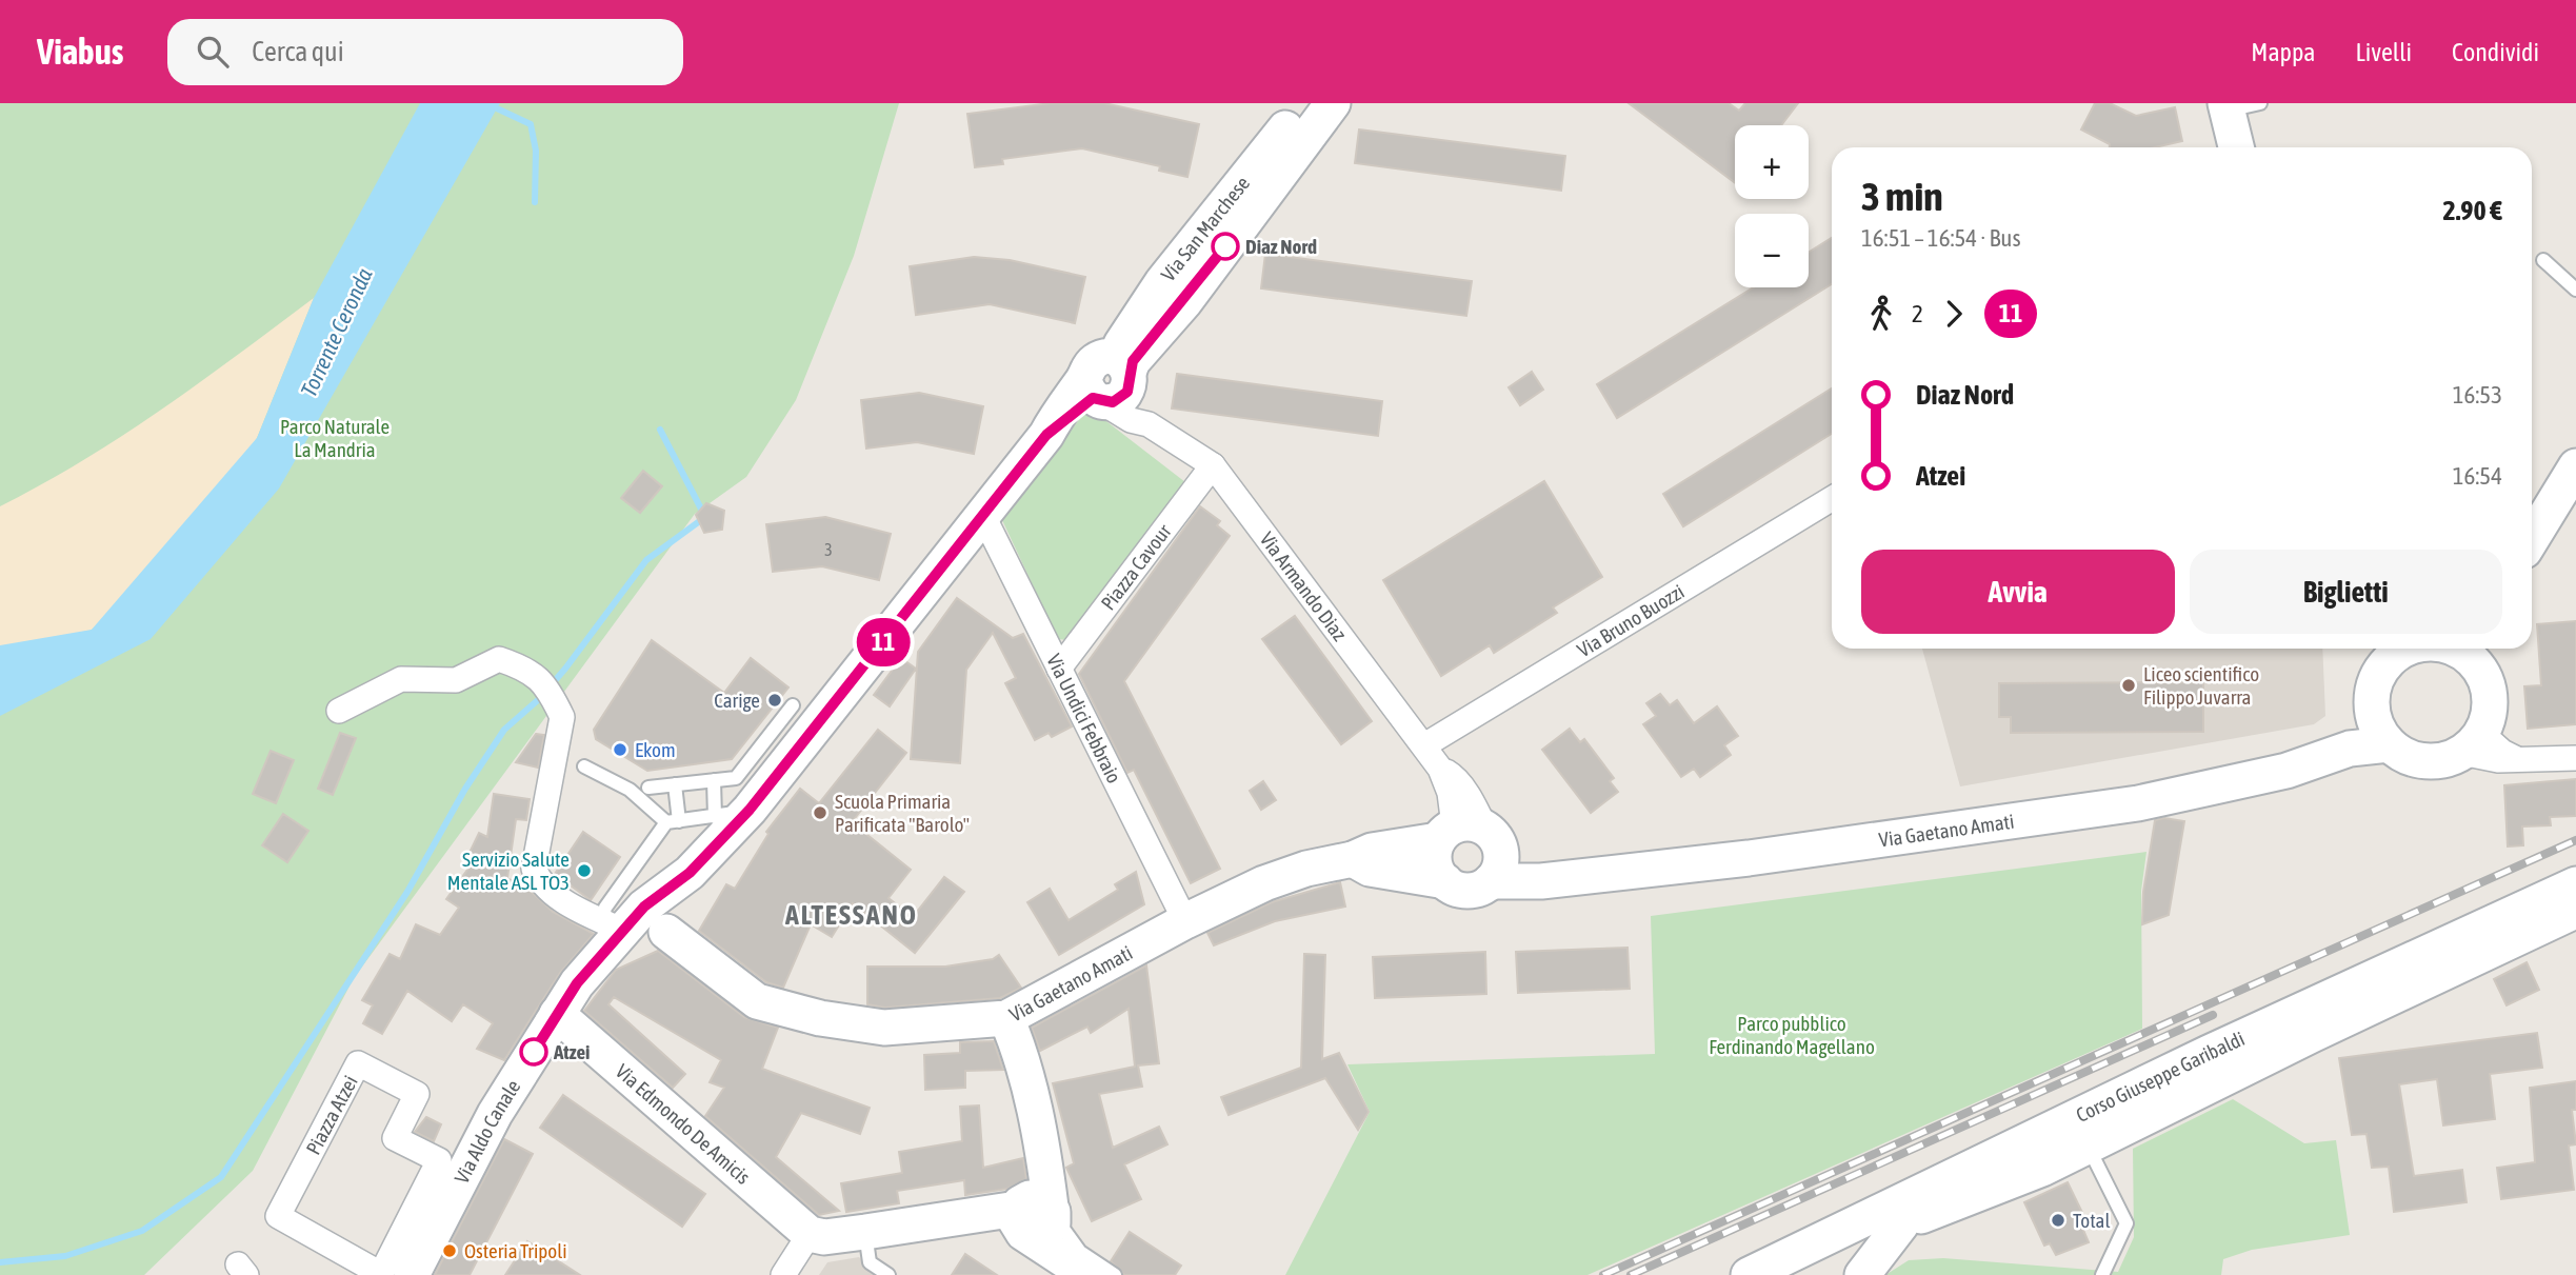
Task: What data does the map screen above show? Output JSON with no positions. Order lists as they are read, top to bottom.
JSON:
{
  "streets": {
    "street": [
      "Via San Marchese",
      "Piazza Cavour",
      "Via Armando Diaz",
      "Via Bruno Buozzi",
      "Via Undici Febbraio",
      "Via Gaetano Amati",
      "Corso Giuseppe Garibaldi",
      "Piazza Atzei",
      "Via Edmondo De Amicis",
      "Via Aldo Canale"
    ]
  },
  "crossings": [
    ["Via San Marchese", "Via Armando Diaz"],
    ["Piazza Cavour", "Via Armando Diaz"],
    ["Piazza Cavour", "Via Undici Febbraio"],
    ["Via Armando Diaz", "Via Bruno Buozzi"],
    ["Via Armando Diaz", "Via Gaetano Amati"],
    ["Via Undici Febbraio", "Via Gaetano Amati"],
    ["Via Gaetano Amati", "Via Aldo Canale"],
    ["Via Edmondo De Amicis", "Via Aldo Canale"]
  ],
  "districts": ["ALTESSANO"],
  "water": ["Torrente Ceronda"],
  "parks": ["Parco Naturale La Mandria", "Parco pubblico Ferdinando Magellano"],
  "places": [
    "Diaz Nord",
    "Liceo scientifico Filippo Juvarra",
    "Carige",
    "Ekom",
    "Scuola Primaria Parificata \"Barolo\"",
    "Servizio Salute Mentale ASL TO3",
    "Atzei",
    "Total",
    "Osteria Tripoli"
  ],
  "lines": ["bus line 11"],
  "house_numbers": ["3"],
  "page": {
    "header": "Viabus",
    "search": "Cerca qui",
    "nav": ["Mappa", "Livelli", "Condividi"],
    "on_map": "11",
    "map_buttons": ["+", "−"],
    "heading": ["3 min", "16:51 – 16:54 · Bus", "2.90 €"],
    "legs": ["2", "11"],
    "list": [
      {
        "name": "Diaz Nord",
        "value": "16:53"
      },
      {
        "name": "Atzei",
        "value": "16:54"
      }
    ],
    "buttons": ["Avvia", "Biglietti"]
  }
}
